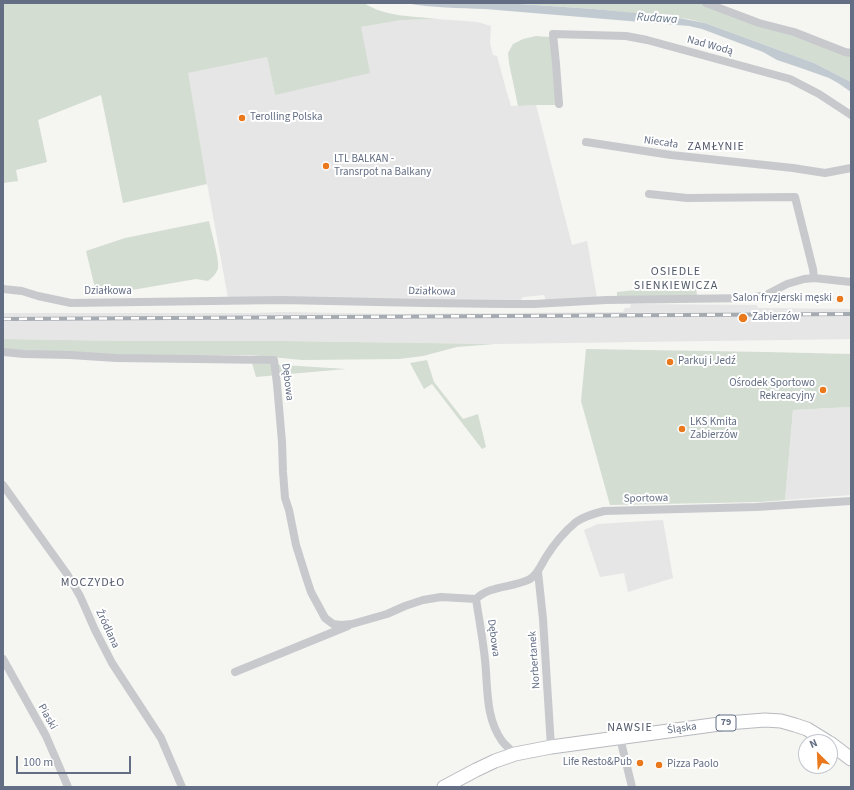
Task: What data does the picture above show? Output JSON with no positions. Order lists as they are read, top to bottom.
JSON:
{
  "streets": {
    "main road": ["79", "Śląska"],
    "street": [
      "Nad Wodą",
      "Niecała",
      "Działkowa",
      "Dębowa",
      "Sportowa",
      "Źródlana",
      "Norbertanek",
      "Piaski"
    ]
  },
  "crossings": [
    ["Dębowa", "Sportowa"],
    ["Dębowa", "Śląska"],
    ["Sportowa", "Norbertanek"],
    ["Norbertanek", "Śląska"]
  ],
  "districts": [
    "ZAMŁYNIE",
    "OSIEDLE SIENKIEWICZA",
    "MOCZYDŁO",
    "NAWSIE"
  ],
  "water": ["Rudawa"],
  "places": [
    "Terolling Polska",
    "LTL BALKAN - Transrpot na Balkany",
    "Salon fryzjerski męski",
    "Zabierzów",
    "Parkuj i Jedź",
    "Ośrodek Sportowo Rekreacyjny",
    "LKS Kmita Zabierzów",
    "Life Resto&Pub",
    "Pizza Paolo"
  ],
  "scale_bar": "100 m",
  "north": "top left"
}
